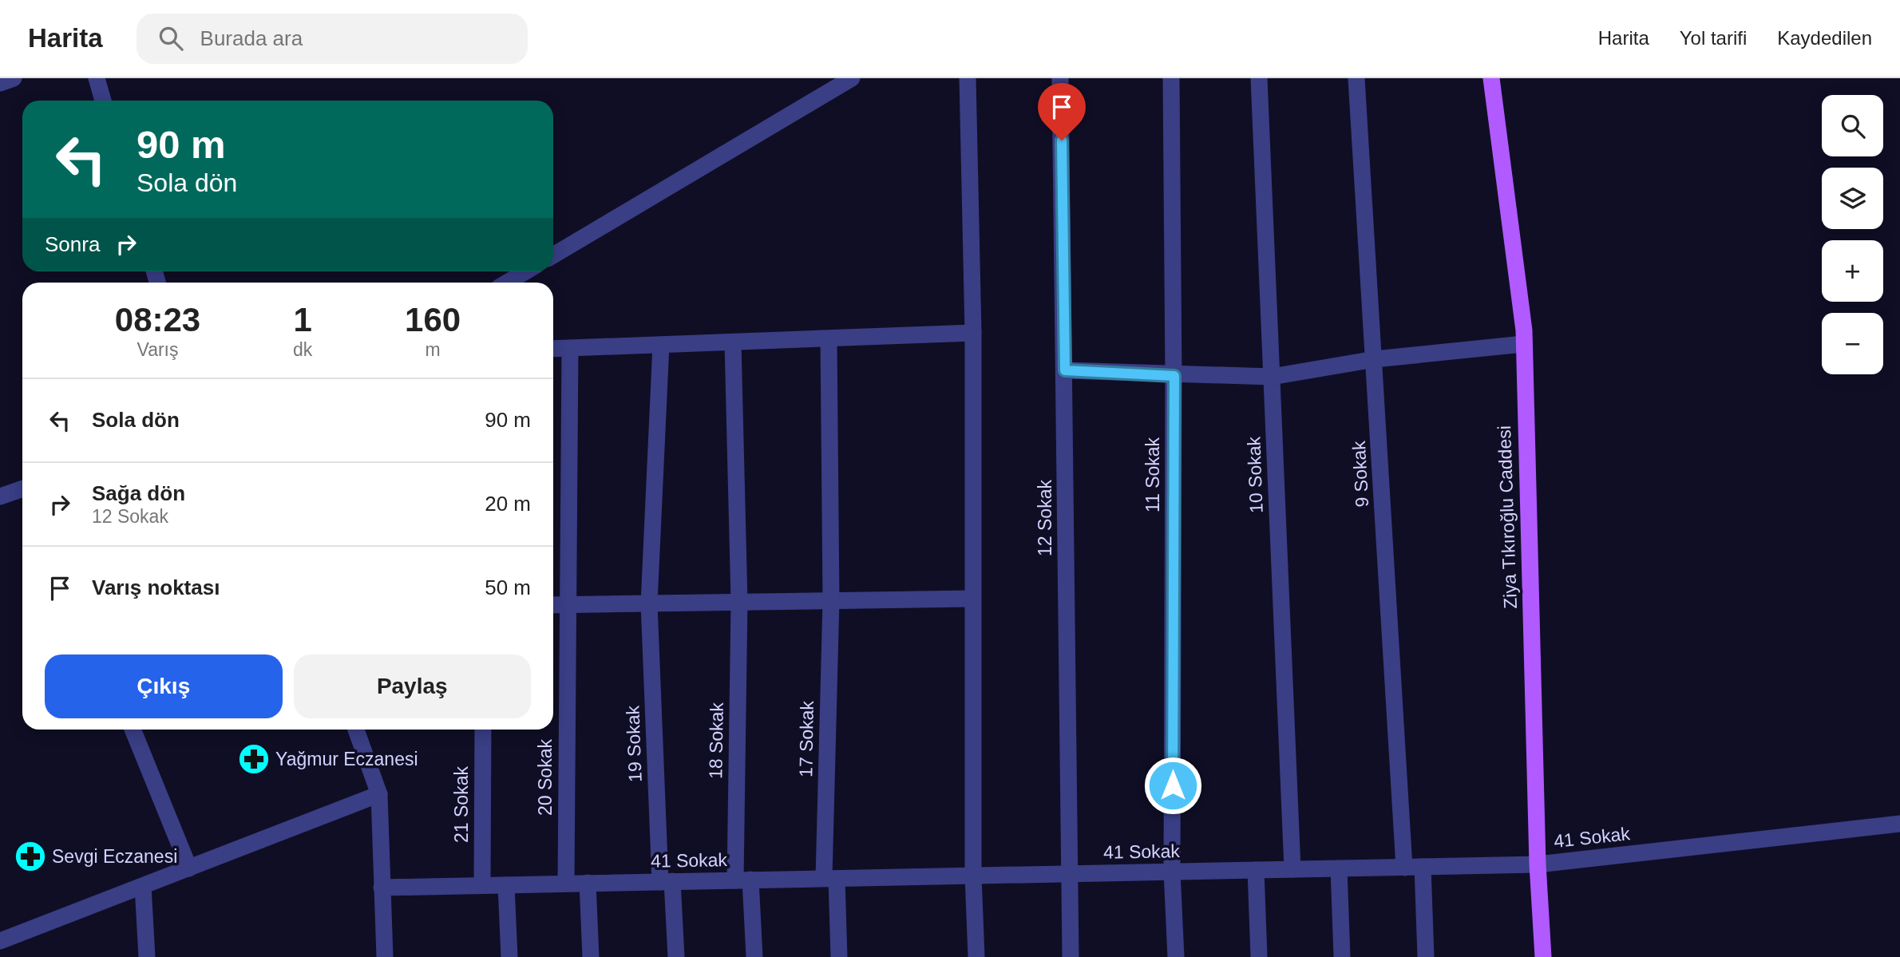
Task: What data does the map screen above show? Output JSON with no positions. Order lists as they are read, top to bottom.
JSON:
{
  "streets": {
    "main road": ["Ziya Tıkıroğlu Caddesi"],
    "street": [
      "9 Sokak",
      "11 Sokak",
      "10 Sokak",
      "12 Sokak",
      "17 Sokak",
      "18 Sokak",
      "19 Sokak",
      "20 Sokak",
      "21 Sokak",
      "41 Sokak"
    ]
  },
  "crossings": [
    ["9 Sokak", "41 Sokak"],
    ["11 Sokak", "41 Sokak"],
    ["10 Sokak", "41 Sokak"],
    ["Ziya Tıkıroğlu Caddesi", "41 Sokak"],
    ["12 Sokak", "41 Sokak"],
    ["17 Sokak", "41 Sokak"],
    ["18 Sokak", "41 Sokak"],
    ["19 Sokak", "41 Sokak"],
    ["20 Sokak", "41 Sokak"],
    ["21 Sokak", "41 Sokak"]
  ],
  "places": {
    "pharmacy": ["Yağmur Eczanesi", "Sevgi Eczanesi"]
  },
  "page": {
    "header": "Harita",
    "search": "Burada ara",
    "nav": ["Harita", "Yol tarifi", "Kaydedilen"],
    "map_buttons": ["+", "−"],
    "turn": ["90 m", "Sola dön"],
    "then": "Sonra",
    "eta": [
      "08:23",
      "Varış",
      "1",
      "dk",
      "160",
      "m"
    ],
    "list": [
      {
        "name": "Sola dön",
        "value": "90 m"
      },
      {
        "name": "Sağa dön",
        "note": "12 Sokak",
        "value": "20 m"
      },
      {
        "name": "Varış noktası",
        "value": "50 m"
      }
    ],
    "buttons": ["Çıkış", "Paylaş"]
  }
}
